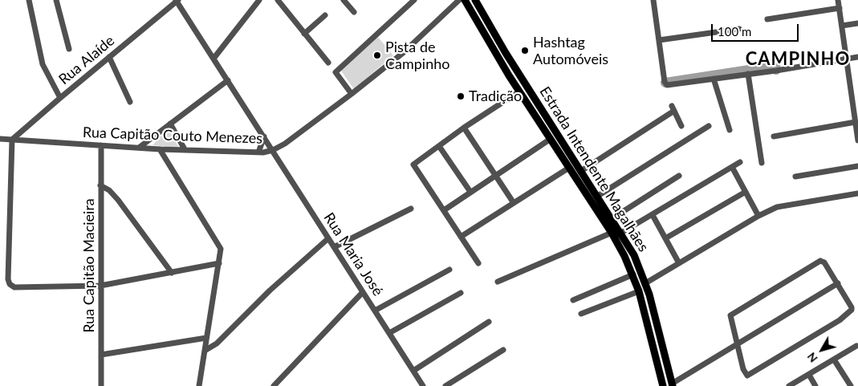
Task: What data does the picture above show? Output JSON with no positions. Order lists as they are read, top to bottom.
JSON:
{
  "streets": {
    "main road": ["Estrada Intendente Magalhães"],
    "street": [
      "Rua Alaíde",
      "Rua Capitão Couto Menezes",
      "Rua Maria José",
      "Rua Capitão Macieira"
    ]
  },
  "crossings": [
    ["Rua Alaíde", "Rua Capitão Couto Menezes"],
    ["Rua Alaíde", "Rua Maria José"],
    ["Rua Capitão Couto Menezes", "Rua Maria José"],
    ["Rua Capitão Couto Menezes", "Rua Capitão Macieira"]
  ],
  "districts": ["CAMPINHO"],
  "places": ["Hashtag Automóveis", "Pista de Campinho", "Tradição"],
  "scale_bar": "100 m",
  "north": "bottom left"
}
